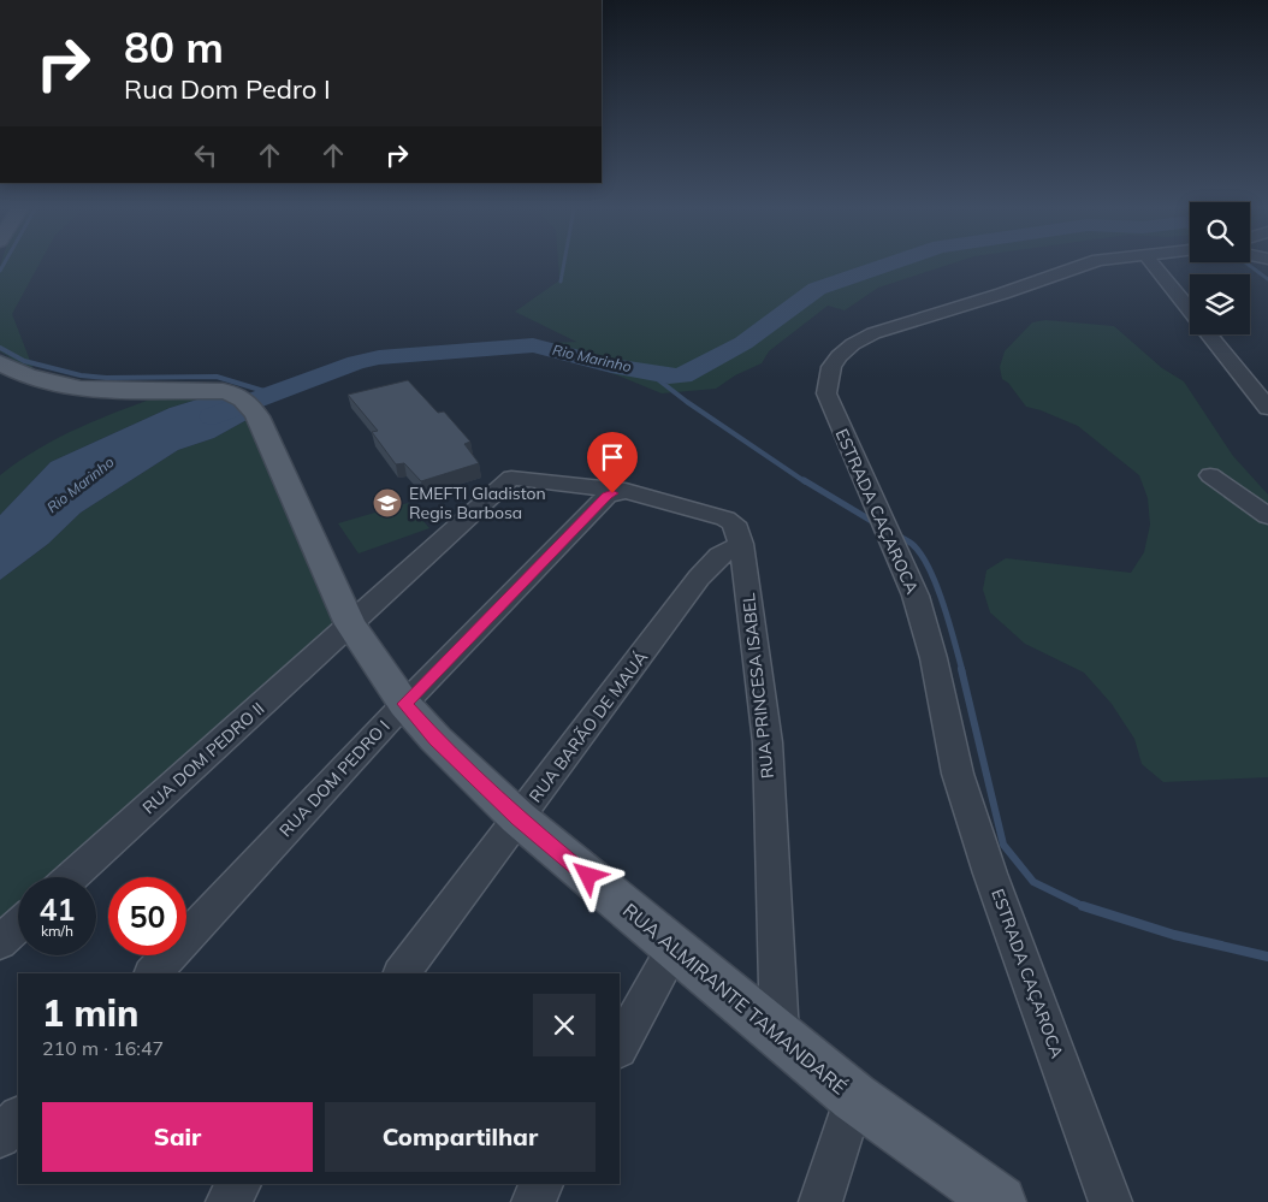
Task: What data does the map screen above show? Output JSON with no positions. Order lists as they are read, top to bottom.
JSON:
{
  "streets": {
    "main road": ["RUA ALMIRANTE TAMANDARÉ"],
    "street": [
      "ESTRADA CAÇAROCA",
      "RUA PRINCESA ISABEL",
      "RUA BARÃO DE MAUÁ",
      "RUA DOM PEDRO II",
      "RUA DOM PEDRO I"
    ]
  },
  "crossings": [
    ["RUA PRINCESA ISABEL", "RUA BARÃO DE MAUÁ"],
    ["RUA PRINCESA ISABEL", "RUA DOM PEDRO II"],
    ["RUA PRINCESA ISABEL", "RUA DOM PEDRO I"],
    ["RUA PRINCESA ISABEL", "RUA ALMIRANTE TAMANDARÉ"],
    ["RUA BARÃO DE MAUÁ", "RUA ALMIRANTE TAMANDARÉ"],
    ["RUA DOM PEDRO II", "RUA DOM PEDRO I"],
    ["RUA DOM PEDRO II", "RUA ALMIRANTE TAMANDARÉ"],
    ["RUA DOM PEDRO I", "RUA ALMIRANTE TAMANDARÉ"]
  ],
  "water": ["Rio Marinho"],
  "places": {
    "school or university": ["EMEFTI Gladiston Regis Barbosa"]
  },
  "page": {
    "turn": ["80 m", "Rua Dom Pedro I"],
    "speed": "41 km/h",
    "limit": "50",
    "heading": ["1 min", "210 m · 16:47"],
    "buttons": ["Sair", "Compartilhar"]
  }
}
